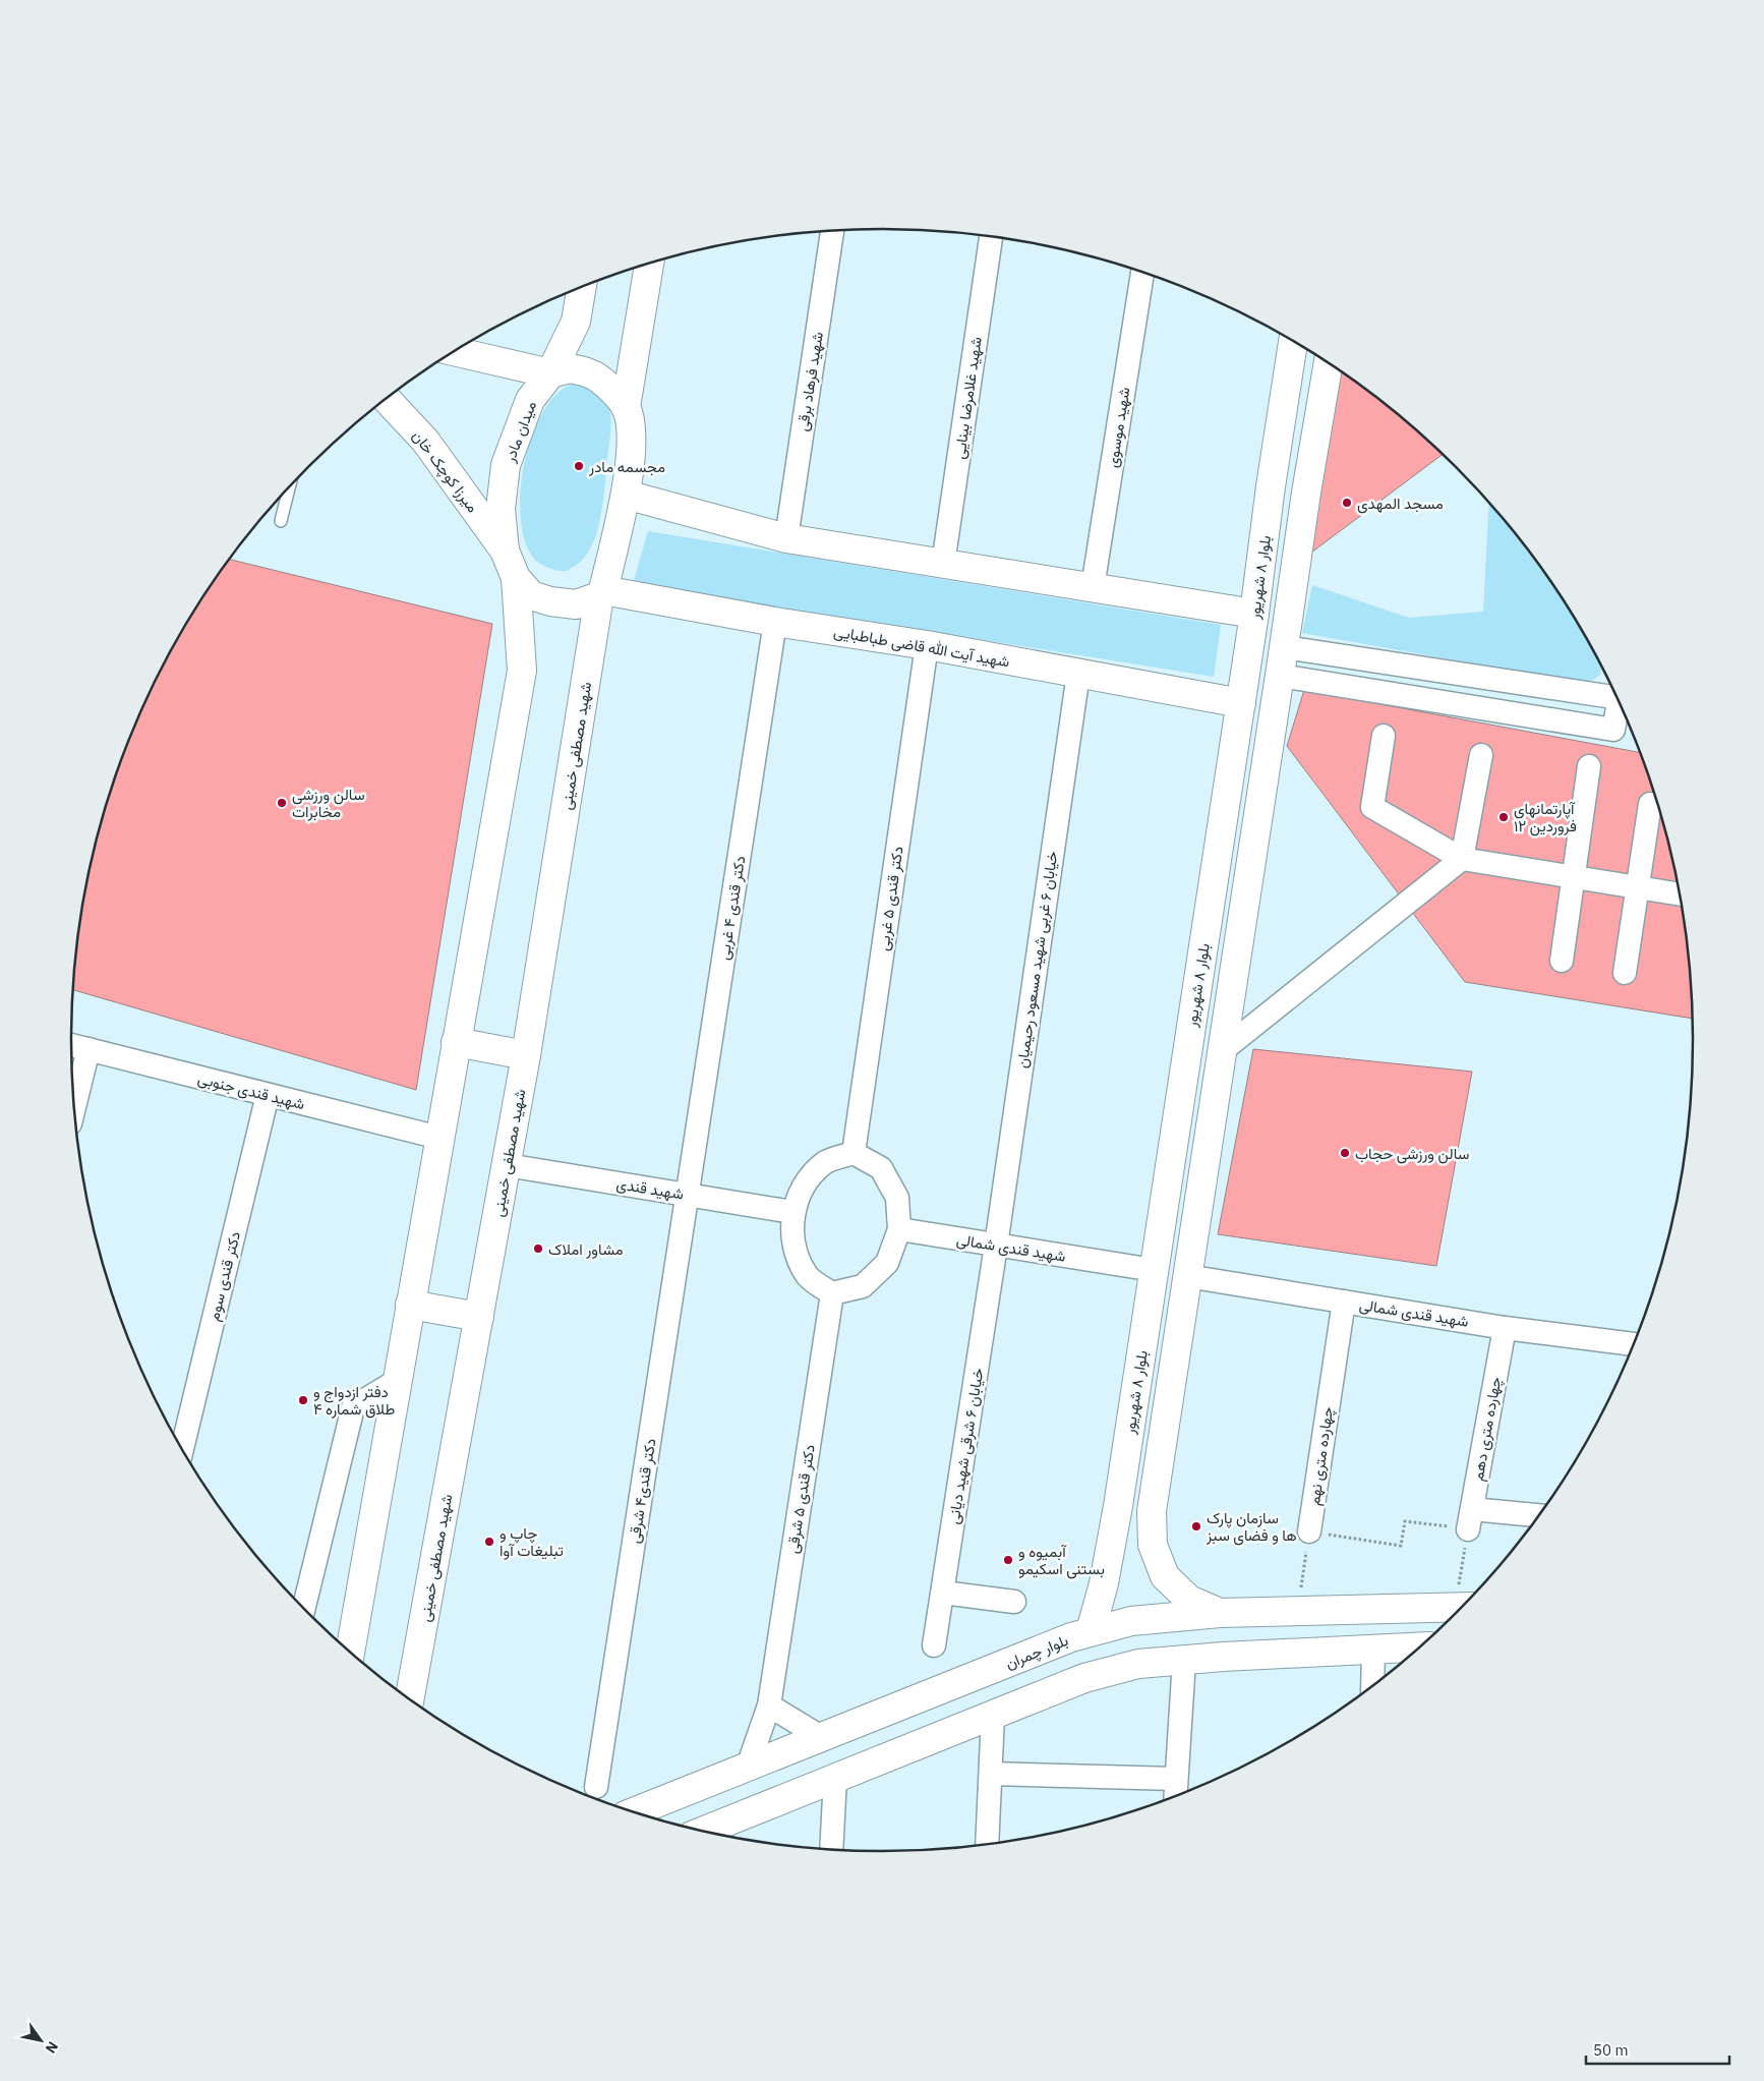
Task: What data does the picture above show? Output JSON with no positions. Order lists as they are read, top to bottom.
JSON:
{
  "streets": {
    "main road": [
      "میدان مادر",
      "میرزا کوچک خان",
      "بلوار ۸ شهریور",
      "شهید آیت الله قاضی طباطبایی",
      "شهید مصطفی خمینی",
      "بلوار چمران"
    ],
    "street": [
      "شهید فرهاد برقی",
      "شهید غلامرضا بینایی",
      "شهید موسوی",
      "دکتر قندی ۵ غربی",
      "دکتر قندی ۴ غربی",
      "خیابان ۶ غربی شهید مسعود رحیمیان",
      "شهید قندی جنوبی",
      "شهید قندی",
      "شهید قندی شمالی",
      "دکتر قندی سوم",
      "چهارده متری دهم",
      "خیابان ۶ شرقی شهید دیانی",
      "چهارده متری نهم",
      "دکتر قندی۴ شرقی",
      "دکتر قندی ۵ شرقی"
    ]
  },
  "crossings": [
    ["میدان مادر", "میرزا کوچک خان"],
    ["میدان مادر", "شهید آیت الله قاضی طباطبایی"],
    ["میدان مادر", "شهید مصطفی خمینی"],
    ["بلوار ۸ شهریور", "شهید آیت الله قاضی طباطبایی"],
    ["بلوار ۸ شهریور", "شهید قندی شمالی"],
    ["بلوار ۸ شهریور", "بلوار چمران"],
    ["شهید آیت الله قاضی طباطبایی", "شهید مصطفی خمینی"],
    ["شهید آیت الله قاضی طباطبایی", "دکتر قندی ۵ غربی"],
    ["شهید آیت الله قاضی طباطبایی", "دکتر قندی ۴ غربی"],
    ["شهید آیت الله قاضی طباطبایی", "خیابان ۶ غربی شهید مسعود رحیمیان"],
    ["شهید مصطفی خمینی", "شهید قندی"],
    ["دکتر قندی ۵ غربی", "شهید قندی"],
    ["دکتر قندی ۵ غربی", "شهید قندی شمالی"],
    ["دکتر قندی ۵ غربی", "دکتر قندی ۵ شرقی"],
    ["دکتر قندی ۴ غربی", "شهید قندی"],
    ["دکتر قندی ۴ غربی", "دکتر قندی۴ شرقی"],
    ["خیابان ۶ غربی شهید مسعود رحیمیان", "شهید قندی شمالی"],
    ["خیابان ۶ غربی شهید مسعود رحیمیان", "خیابان ۶ شرقی شهید دیانی"],
    ["شهید قندی جنوبی", "دکتر قندی سوم"],
    ["شهید قندی", "شهید قندی شمالی"],
    ["شهید قندی", "دکتر قندی۴ شرقی"],
    ["شهید قندی", "دکتر قندی ۵ شرقی"],
    ["شهید قندی شمالی", "چهارده متری دهم"],
    ["شهید قندی شمالی", "خیابان ۶ شرقی شهید دیانی"],
    ["شهید قندی شمالی", "چهارده متری نهم"],
    ["شهید قندی شمالی", "دکتر قندی ۵ شرقی"],
    ["دکتر قندی ۵ شرقی", "بلوار چمران"]
  ],
  "places": [
    "مجسمه مادر",
    "مسجد المهدی",
    "سالن ورزشی مخابرات",
    "آپارتمانهای ۱۲ فروردین",
    "سالن ورزشی حجاب",
    "مشاور املاک",
    "دفتر ازدواج و طلاق شماره ۴",
    "سازمان پارک ها و فضای سبز",
    "چاپ و تبلیغات آوا",
    "آبمیوه و بستنی اسکیمو"
  ],
  "scale_bar": "50 m",
  "north": "bottom right"
}
